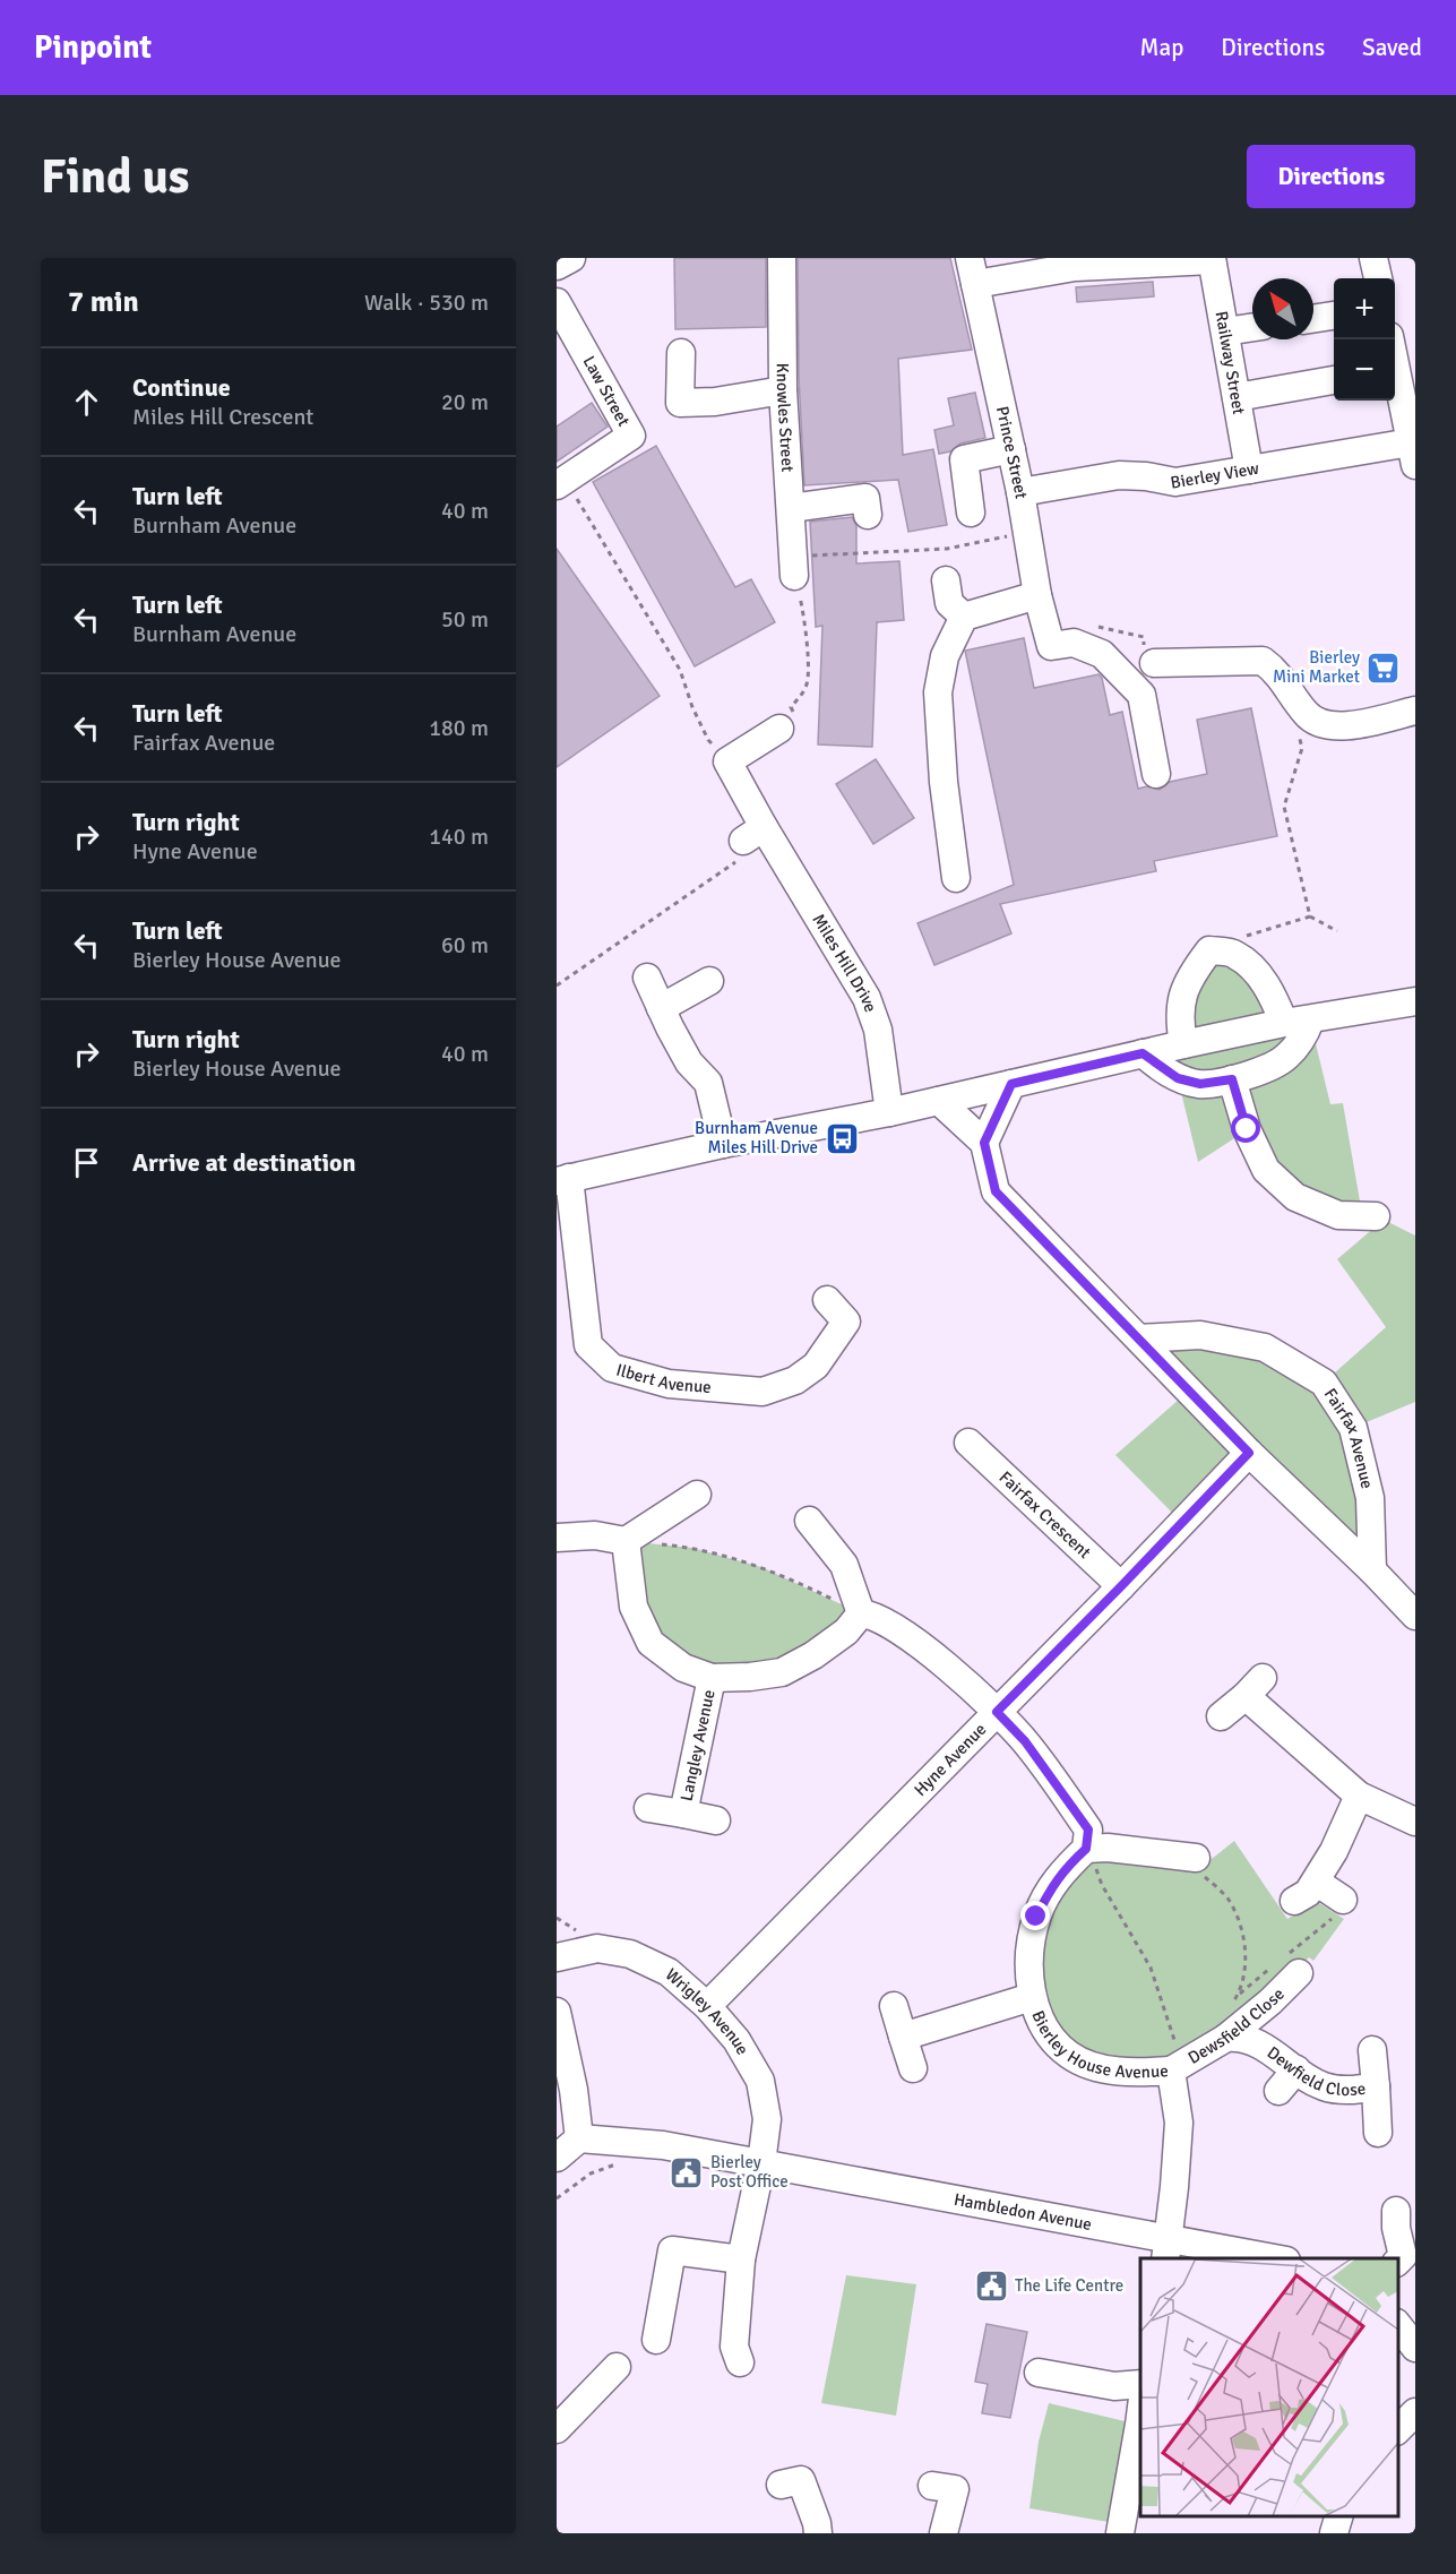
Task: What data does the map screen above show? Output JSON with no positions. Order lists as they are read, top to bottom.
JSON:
{
  "streets": {
    "street": [
      "Railway Street",
      "Law Street",
      "Knowles Street",
      "Prince Street",
      "Bierley View",
      "Miles Hill Drive",
      "Ilbert Avenue",
      "Fairfax Avenue",
      "Fairfax Crescent",
      "Langley Avenue",
      "Hyne Avenue",
      "Wrigley Avenue",
      "Dewsfield Close",
      "Bierley House Avenue",
      "Dewfield Close",
      "Hambledon Avenue"
    ]
  },
  "crossings": [
    ["Railway Street", "Bierley View"],
    ["Prince Street", "Bierley View"],
    ["Fairfax Crescent", "Hyne Avenue"],
    ["Hyne Avenue", "Wrigley Avenue"],
    ["Wrigley Avenue", "Hambledon Avenue"],
    ["Dewsfield Close", "Bierley House Avenue"],
    ["Dewsfield Close", "Dewfield Close"],
    ["Bierley House Avenue", "Hambledon Avenue"]
  ],
  "places": {
    "supermarket": ["Bierley Mini Market"],
    "bus stop": ["Burnham Avenue Miles Hill Drive"],
    "public building": ["Bierley Post Office", "The Life Centre"]
  },
  "north": "top left",
  "page": {
    "header": "Pinpoint",
    "nav": ["Map", "Directions", "Saved"],
    "buttons": "Directions",
    "title": "Find us",
    "heading": ["7 min", "Walk · 530 m"],
    "map_buttons": ["+", "−"],
    "list": [
      ["Continue", "Miles Hill Crescent", "20 m"],
      ["Turn left", "Burnham Avenue", "40 m"],
      ["Turn left", "Burnham Avenue", "50 m"],
      ["Turn left", "Fairfax Avenue", "180 m"],
      ["Turn right", "Hyne Avenue", "140 m"],
      ["Turn left", "Bierley House Avenue", "60 m"],
      ["Turn right", "Bierley House Avenue", "40 m"],
      "Arrive at destination"
    ]
  }
}
